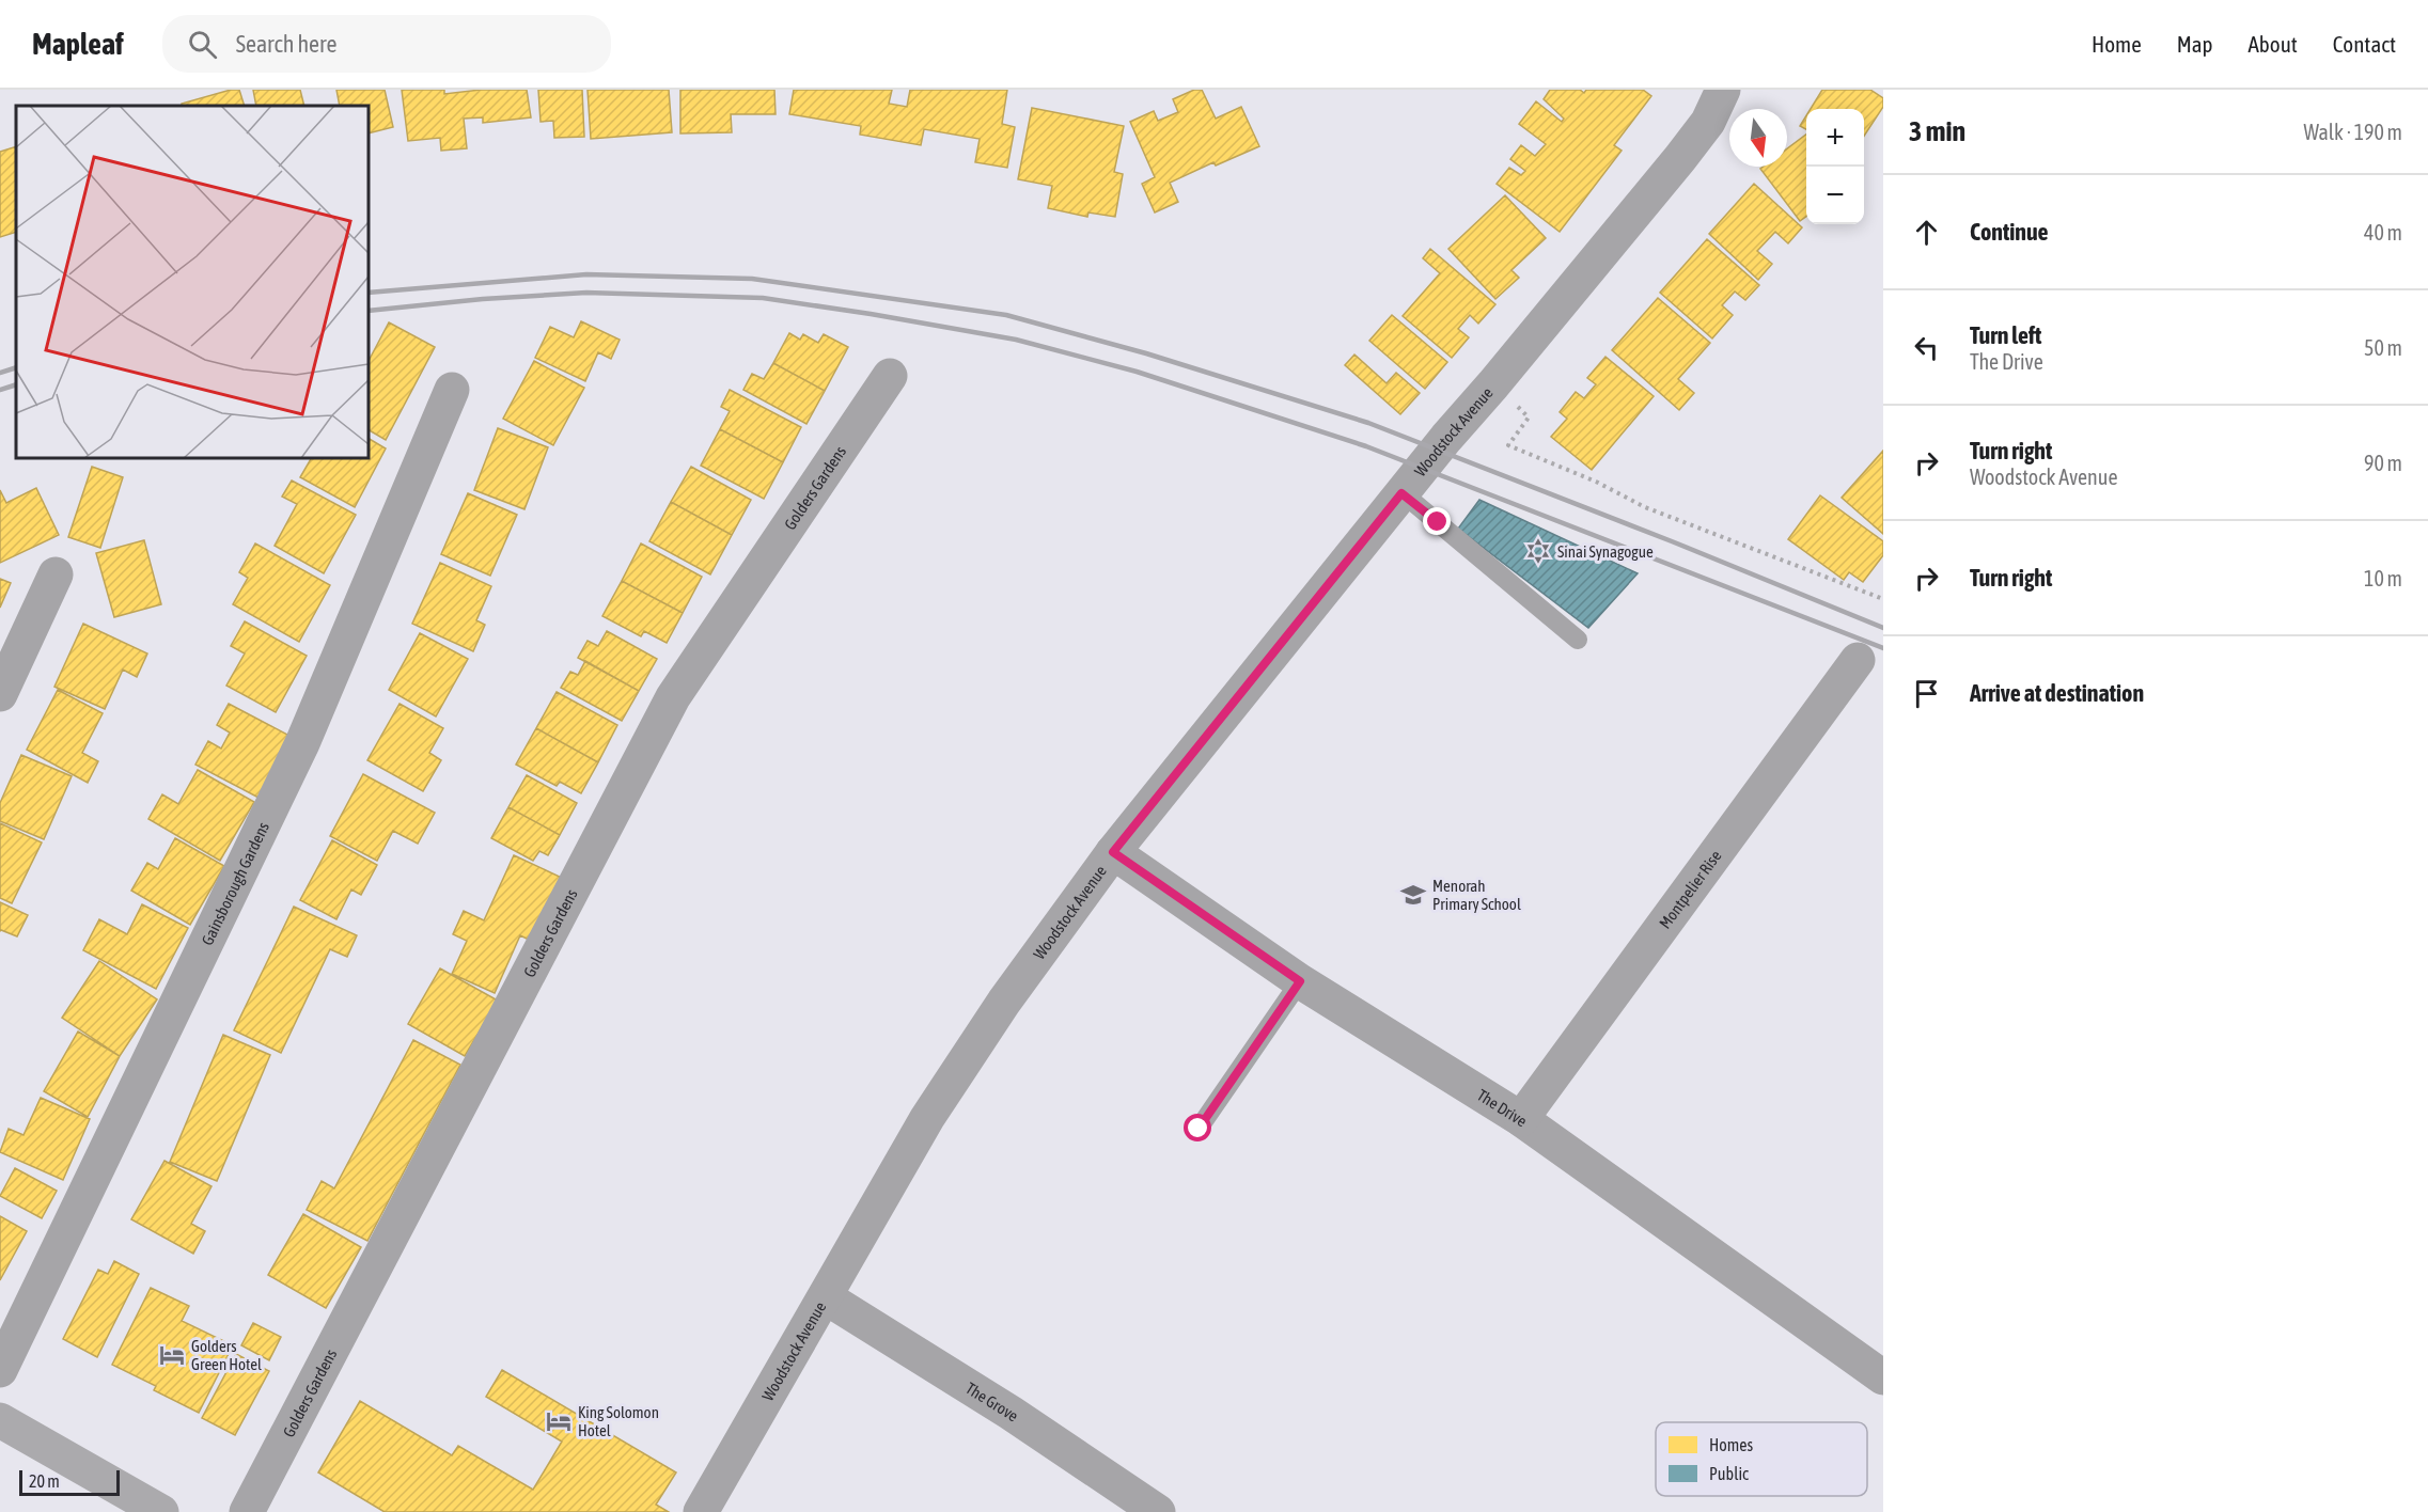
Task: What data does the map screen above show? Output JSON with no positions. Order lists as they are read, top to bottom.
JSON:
{
  "streets": {
    "street": [
      "Woodstock Avenue",
      "Golders Gardens",
      "Gainsborough Gardens",
      "Montpelier Rise",
      "The Drive",
      "The Grove"
    ]
  },
  "crossings": [
    ["Woodstock Avenue", "The Drive"],
    ["Woodstock Avenue", "The Grove"],
    ["Montpelier Rise", "The Drive"]
  ],
  "places": {
    "synagogue": ["Sinai Synagogue"],
    "school or university": ["Menorah Primary School"],
    "hotel": ["Golders Green Hotel", "King Solomon Hotel"]
  },
  "legend": ["Homes", "Public"],
  "scale_bar": "20 m",
  "north": "bottom",
  "page": {
    "header": "Mapleaf",
    "search": "Search here",
    "nav": [
      "Home",
      "Map",
      "About",
      "Contact"
    ],
    "heading": ["3 min", "Walk · 190 m"],
    "map_buttons": ["+", "−"],
    "list": [
      ["Continue", "40 m"],
      ["Turn left", "The Drive", "50 m"],
      ["Turn right", "Woodstock Avenue", "90 m"],
      ["Turn right", "10 m"],
      "Arrive at destination"
    ],
    "scale": "20 m"
  }
}
